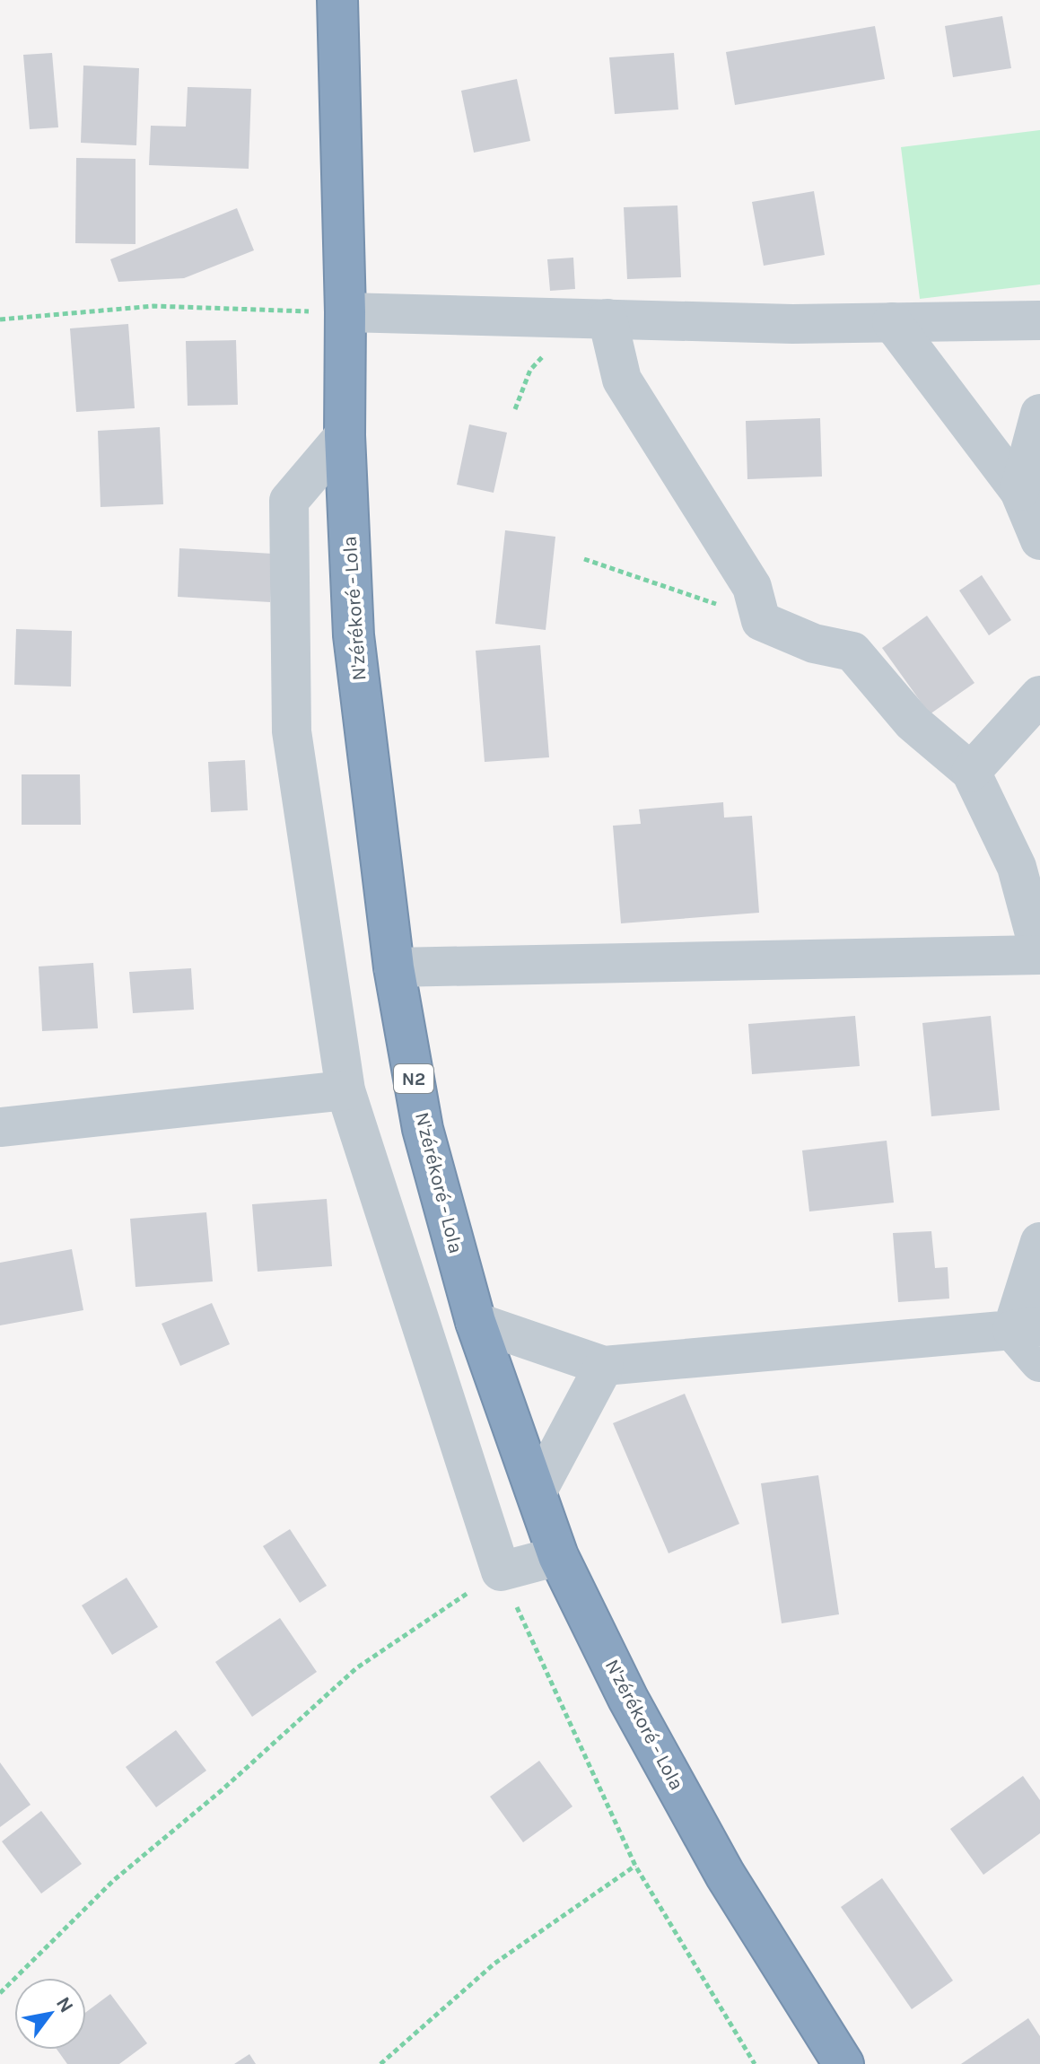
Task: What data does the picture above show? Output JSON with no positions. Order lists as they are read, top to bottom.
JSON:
{
  "streets": {
    "highway": ["N'zérékoré - Lola", "N2"]
  },
  "north": "top right"
}
